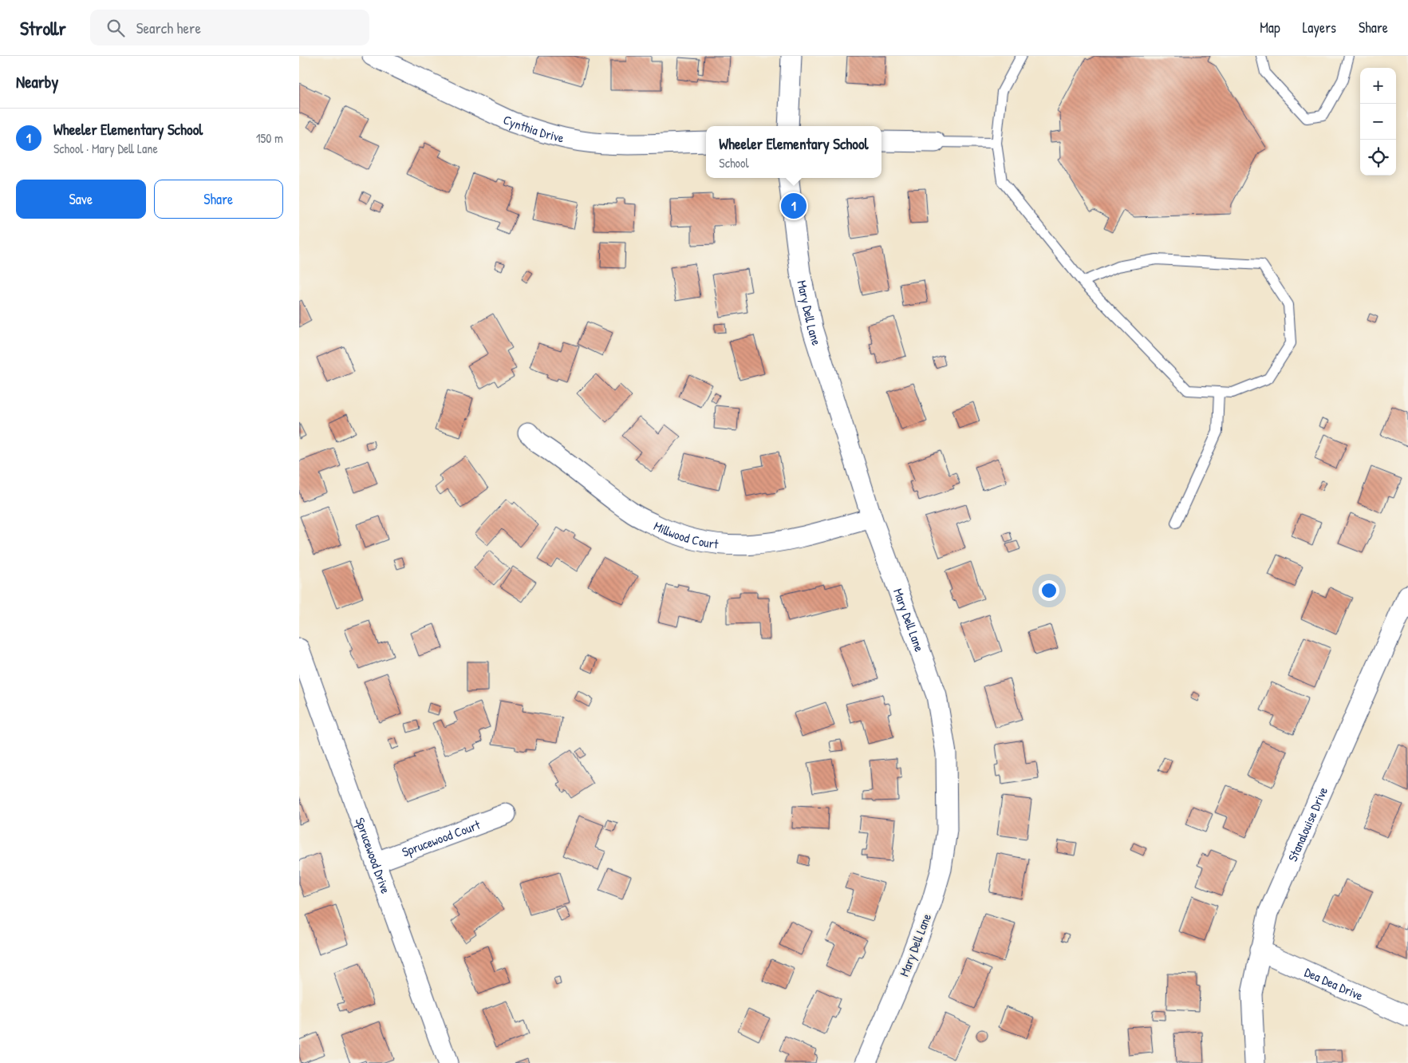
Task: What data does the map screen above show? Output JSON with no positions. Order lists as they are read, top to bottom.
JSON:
{
  "streets": {
    "street": [
      "Cynthia Drive",
      "Mary Dell Lane",
      "Millwood Court",
      "Stanalouise Drive",
      "Sprucewood Court",
      "Sprucewood Drive",
      "Dea Dea Drive"
    ]
  },
  "crossings": [
    ["Mary Dell Lane", "Millwood Court"],
    ["Stanalouise Drive", "Dea Dea Drive"],
    ["Sprucewood Court", "Sprucewood Drive"]
  ],
  "page": {
    "header": "Strollr",
    "search": "Search here",
    "nav": ["Map", "Layers", "Share"],
    "heading": "Nearby",
    "map_buttons": ["+", "−"],
    "list": [
      {
        "mark": "1",
        "name": "Wheeler Elementary School",
        "note": "School · Mary Dell Lane",
        "value": "150 m"
      }
    ],
    "popup": ["Wheeler Elementary School", "School"],
    "buttons": ["Save", "Share"],
    "pins": "1"
  }
}
